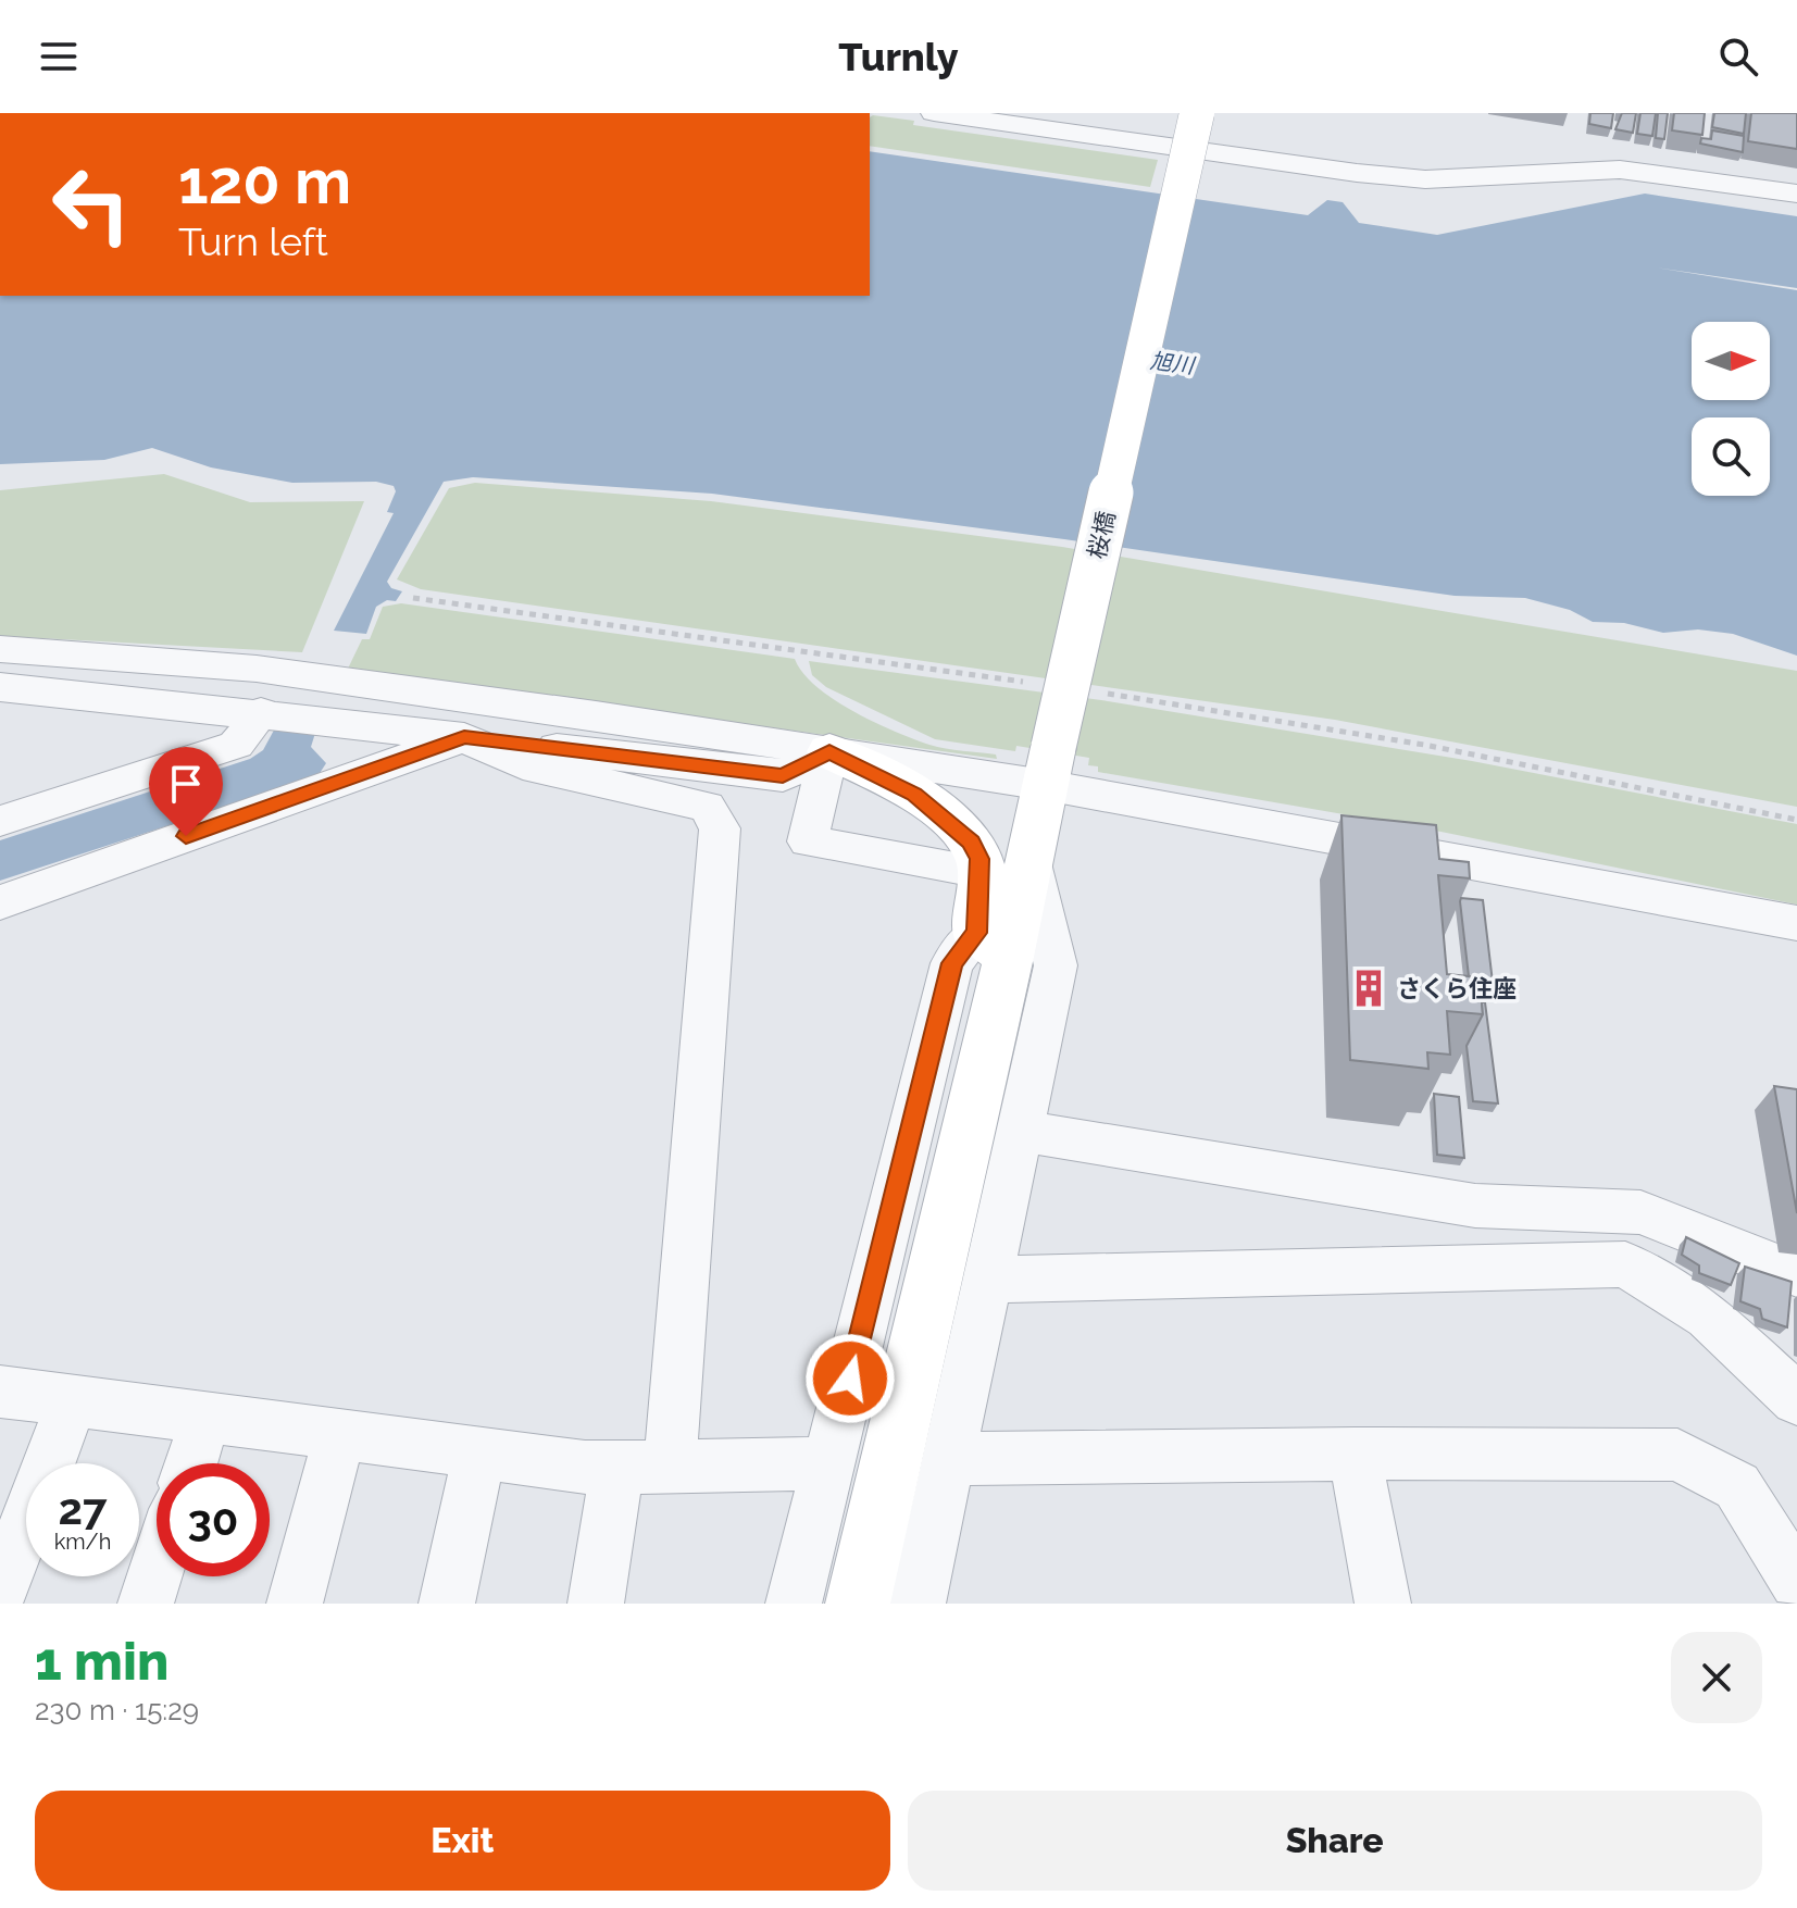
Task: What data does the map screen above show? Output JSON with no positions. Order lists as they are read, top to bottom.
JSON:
{
  "streets": {
    "street": ["桜橋"]
  },
  "water": ["旭川"],
  "places": {
    "building": ["さくら住座"]
  },
  "north": "right",
  "page": {
    "header": "Turnly",
    "turn": ["120 m", "Turn left"],
    "speed": "27 km/h",
    "limit": "30",
    "heading": ["1 min", "230 m · 15:29"],
    "buttons": ["Exit", "Share"]
  }
}
